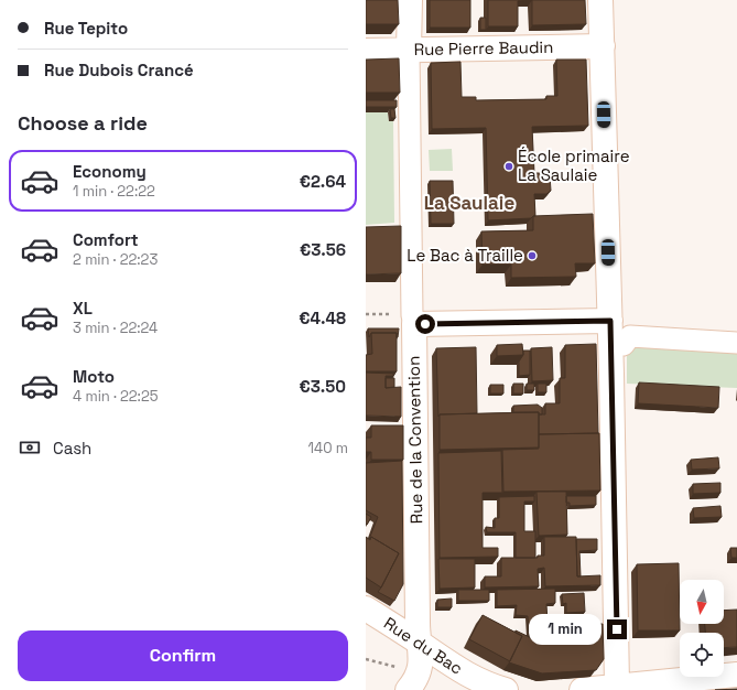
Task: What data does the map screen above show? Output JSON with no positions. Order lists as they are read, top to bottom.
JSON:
{
  "streets": {
    "street": ["Rue Pierre Baudin", "Rue de la Convention", "Rue du Bac"]
  },
  "crossings": [
    ["Rue Pierre Baudin", "Rue de la Convention"],
    ["Rue de la Convention", "Rue du Bac"]
  ],
  "districts": ["La Saulaie"],
  "places": ["École primaire La Saulaie", "Le Bac à Traille"],
  "north": "bottom",
  "page": {
    "banner": ["Rue Tepito", "Rue Dubois Crancé"],
    "heading": "Choose a ride",
    "list": [
      {
        "name": "Economy",
        "note": "1 min · 22:22",
        "value": "€2.64"
      },
      {
        "name": "Comfort",
        "note": "2 min · 22:23",
        "value": "€3.56"
      },
      {
        "name": "XL",
        "note": "3 min · 22:24",
        "value": "€4.48"
      },
      {
        "name": "Moto",
        "note": "4 min · 22:25",
        "value": "€3.50"
      }
    ],
    "pay": ["Cash", "140 m"],
    "bubble": "1 min",
    "buttons": "Confirm"
  }
}
